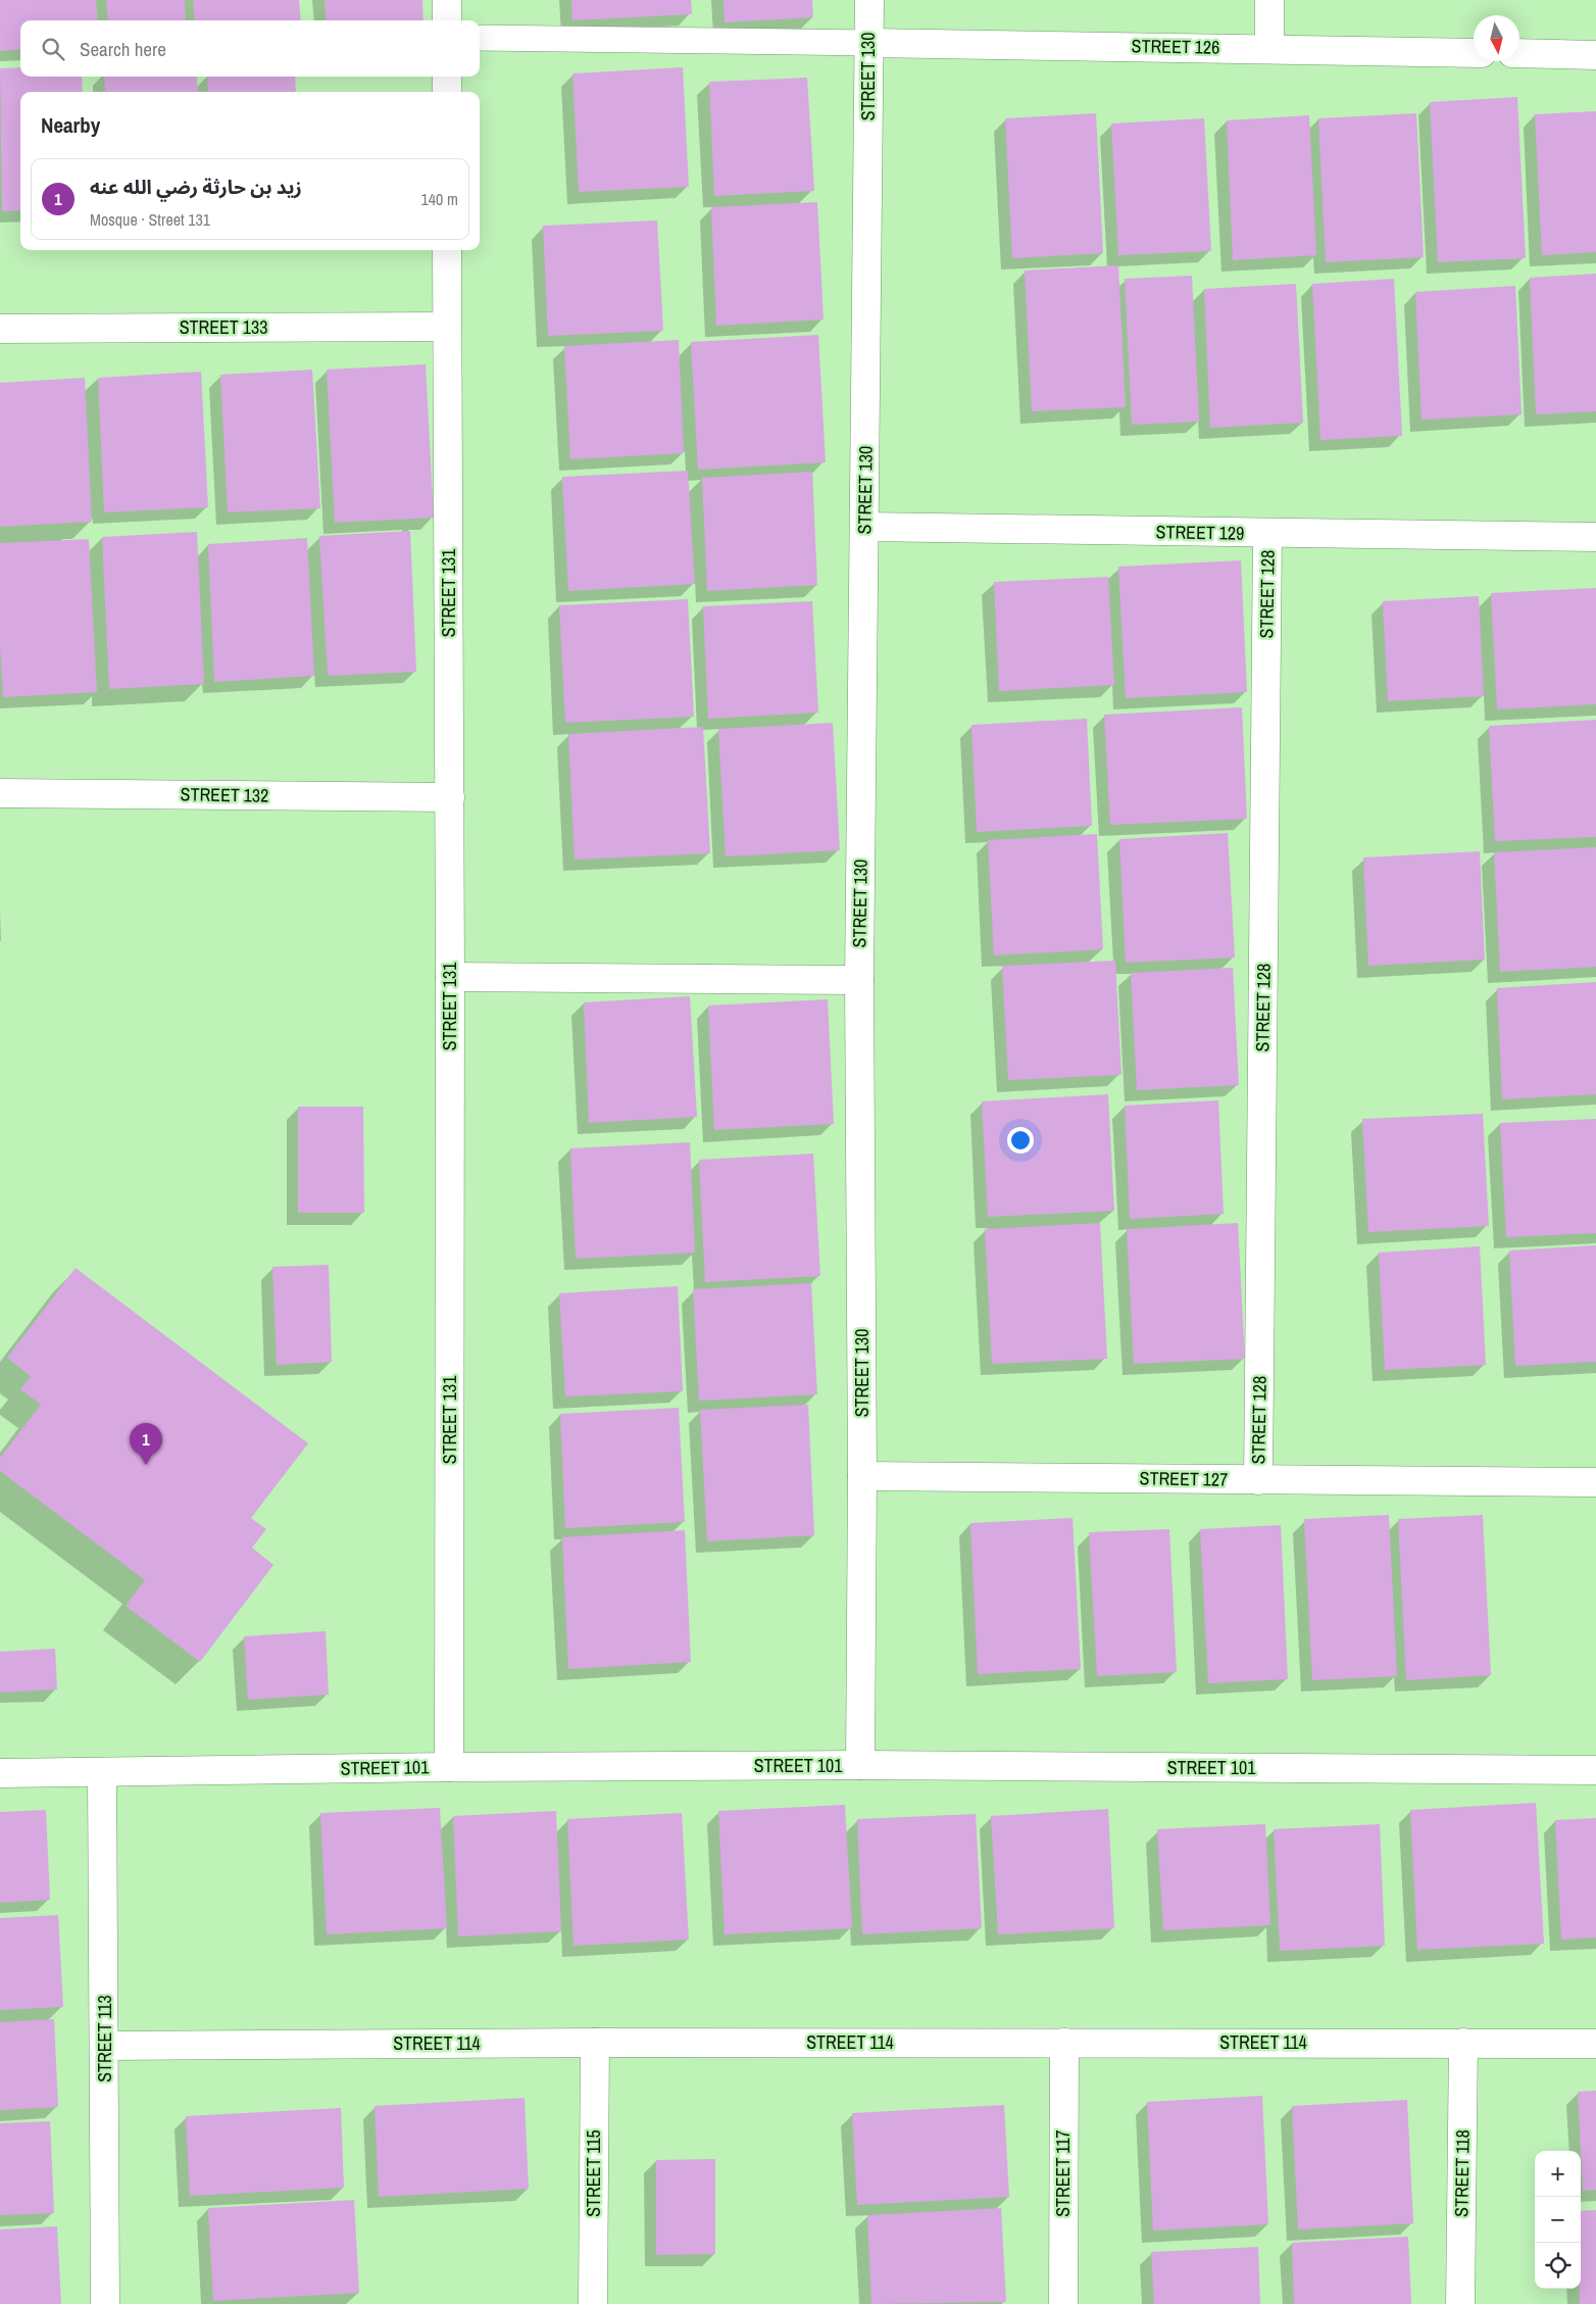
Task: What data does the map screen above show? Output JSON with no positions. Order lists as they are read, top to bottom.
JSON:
{
  "streets": {
    "street": [
      "STREET 126",
      "STREET 130",
      "STREET 133",
      "STREET 129",
      "STREET 131",
      "STREET 128",
      "STREET 132",
      "STREET 127",
      "STREET 101",
      "STREET 113",
      "STREET 114",
      "STREET 115",
      "STREET 117",
      "STREET 118"
    ]
  },
  "crossings": [
    ["STREET 126", "STREET 130"],
    ["STREET 130", "STREET 129"],
    ["STREET 130", "STREET 127"],
    ["STREET 130", "STREET 101"],
    ["STREET 133", "STREET 131"],
    ["STREET 129", "STREET 128"],
    ["STREET 131", "STREET 132"],
    ["STREET 131", "STREET 101"],
    ["STREET 128", "STREET 127"],
    ["STREET 101", "STREET 113"],
    ["STREET 113", "STREET 114"],
    ["STREET 114", "STREET 115"],
    ["STREET 114", "STREET 117"],
    ["STREET 114", "STREET 118"]
  ],
  "north": "bottom",
  "page": {
    "search": "Search here",
    "heading": "Nearby",
    "list": [
      {
        "mark": "1",
        "name": "زيد بن حارثة رضي الله عنه",
        "note": "Mosque · Street 131",
        "value": "140 m"
      }
    ],
    "pins": "1",
    "map_buttons": ["+", "−"]
  }
}
